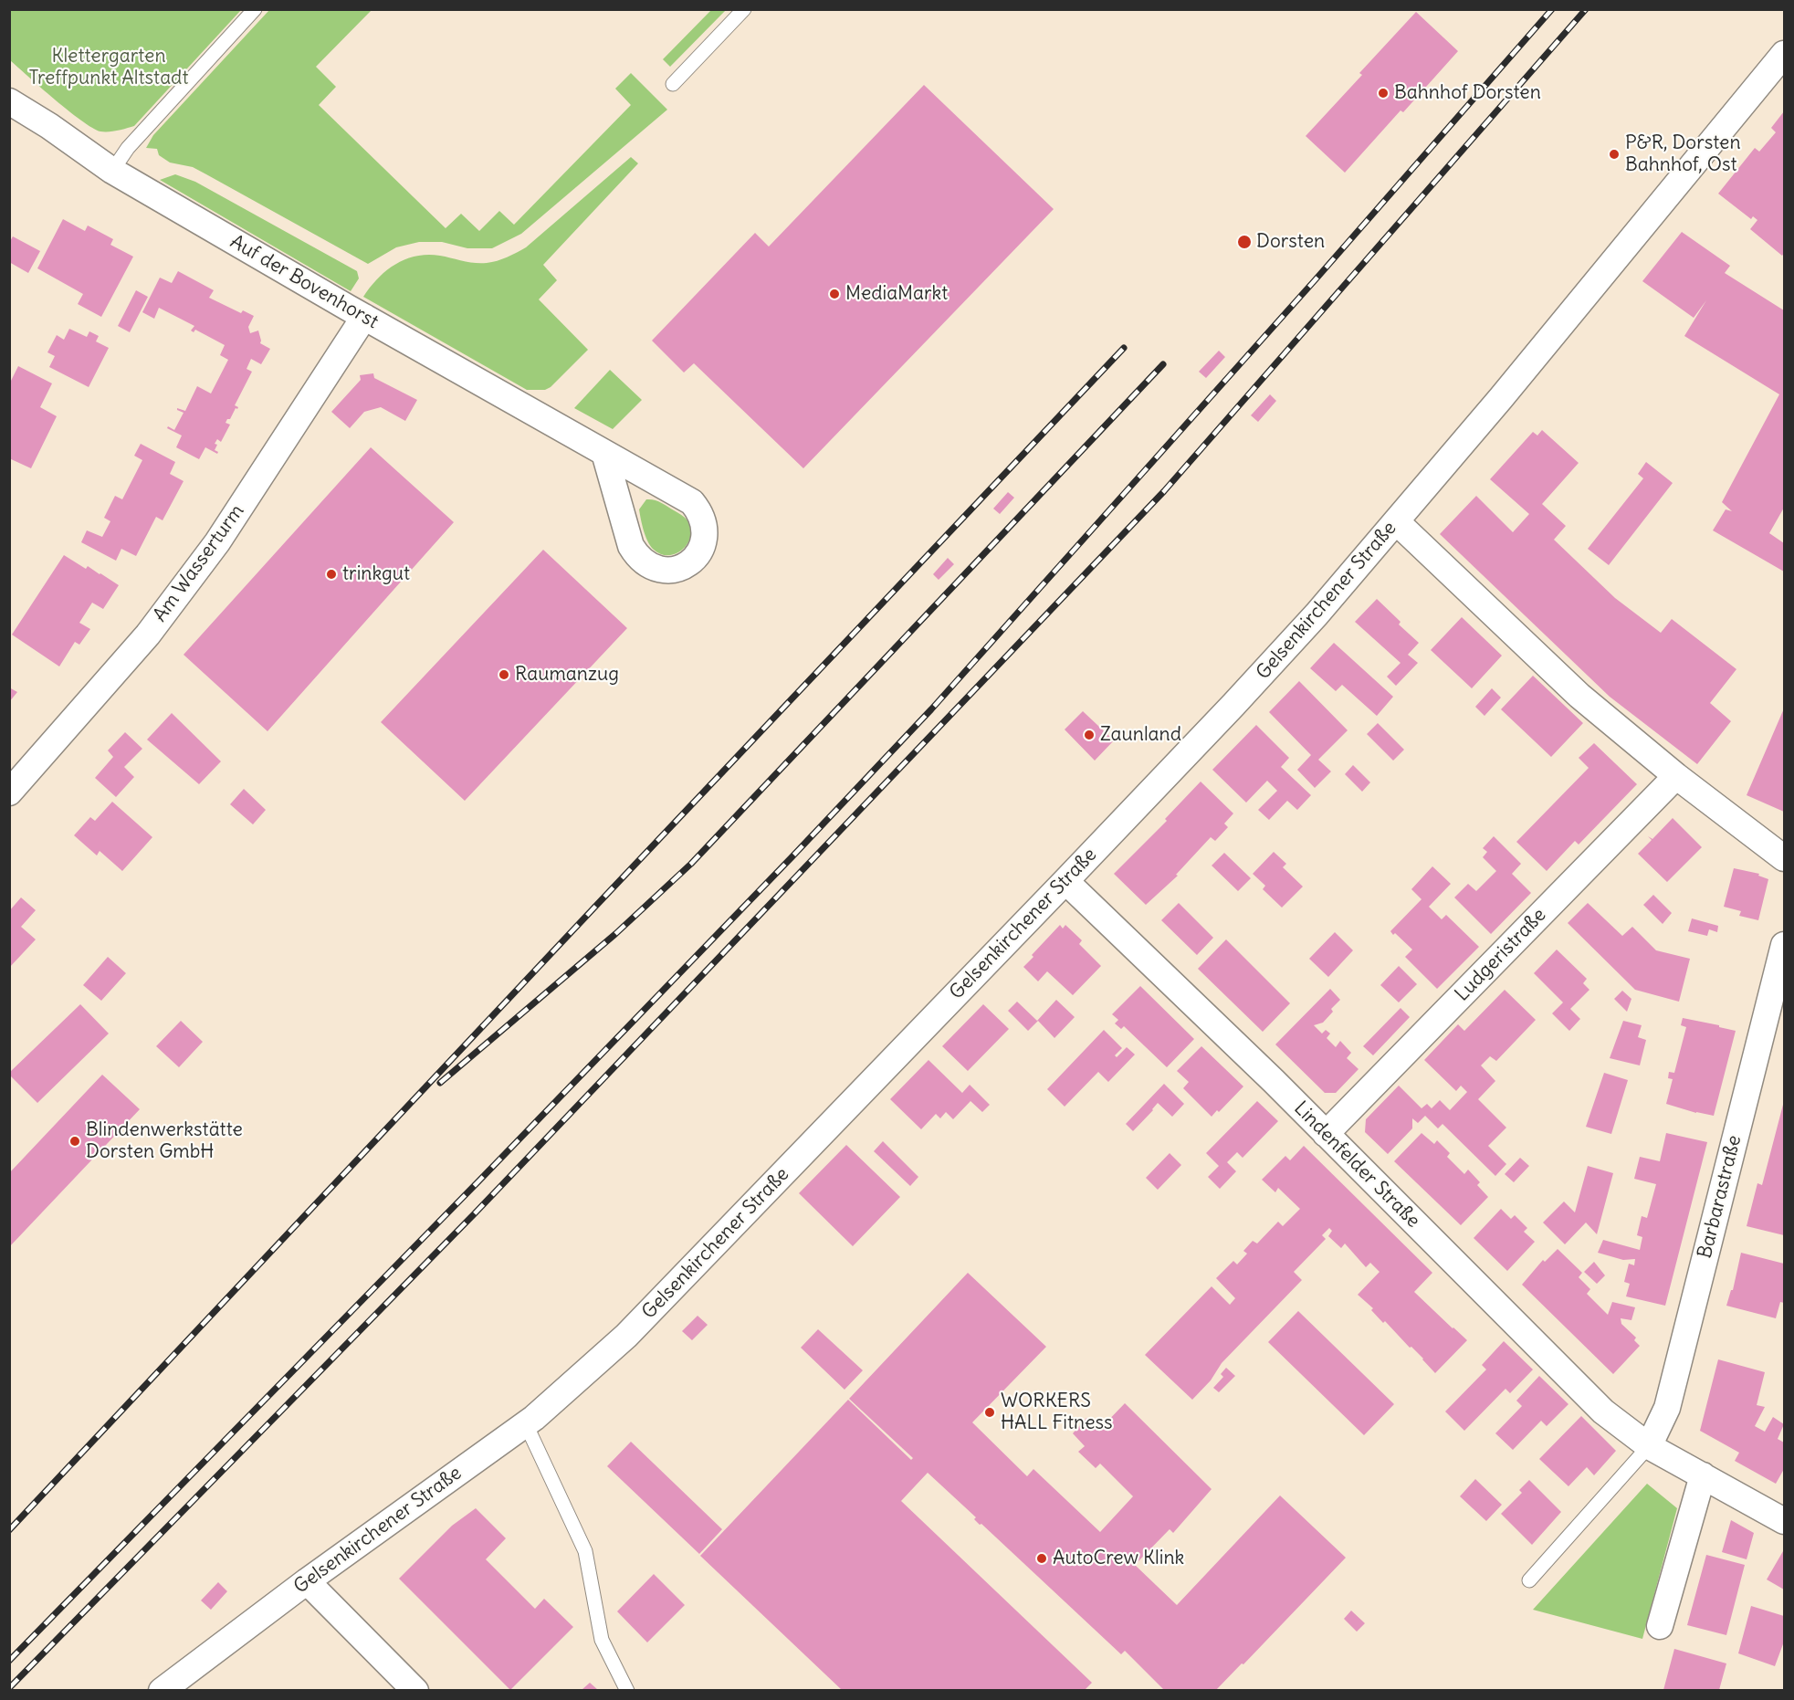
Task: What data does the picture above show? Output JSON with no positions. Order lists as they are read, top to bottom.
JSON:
{
  "streets": {
    "street": [
      "Auf der Bovenhorst",
      "Am Wasserturm",
      "Gelsenkirchener Straße",
      "Ludgeristraße",
      "Lindenfelder Straße",
      "Barbarastraße"
    ]
  },
  "crossings": [
    ["Auf der Bovenhorst", "Am Wasserturm"],
    ["Gelsenkirchener Straße", "Lindenfelder Straße"],
    ["Ludgeristraße", "Lindenfelder Straße"],
    ["Lindenfelder Straße", "Barbarastraße"]
  ],
  "parks": ["Klettergarten Treffpunkt Altstadt"],
  "places": [
    "Bahnhof Dorsten",
    "P&R, Dorsten Bahnhof, Ost",
    "Dorsten",
    "MediaMarkt",
    "trinkgut",
    "Raumanzug",
    "Zaunland",
    "Blindenwerkstätte Dorsten GmbH",
    "WORKERS HALL Fitness",
    "AutoCrew Klink"
  ]
}
